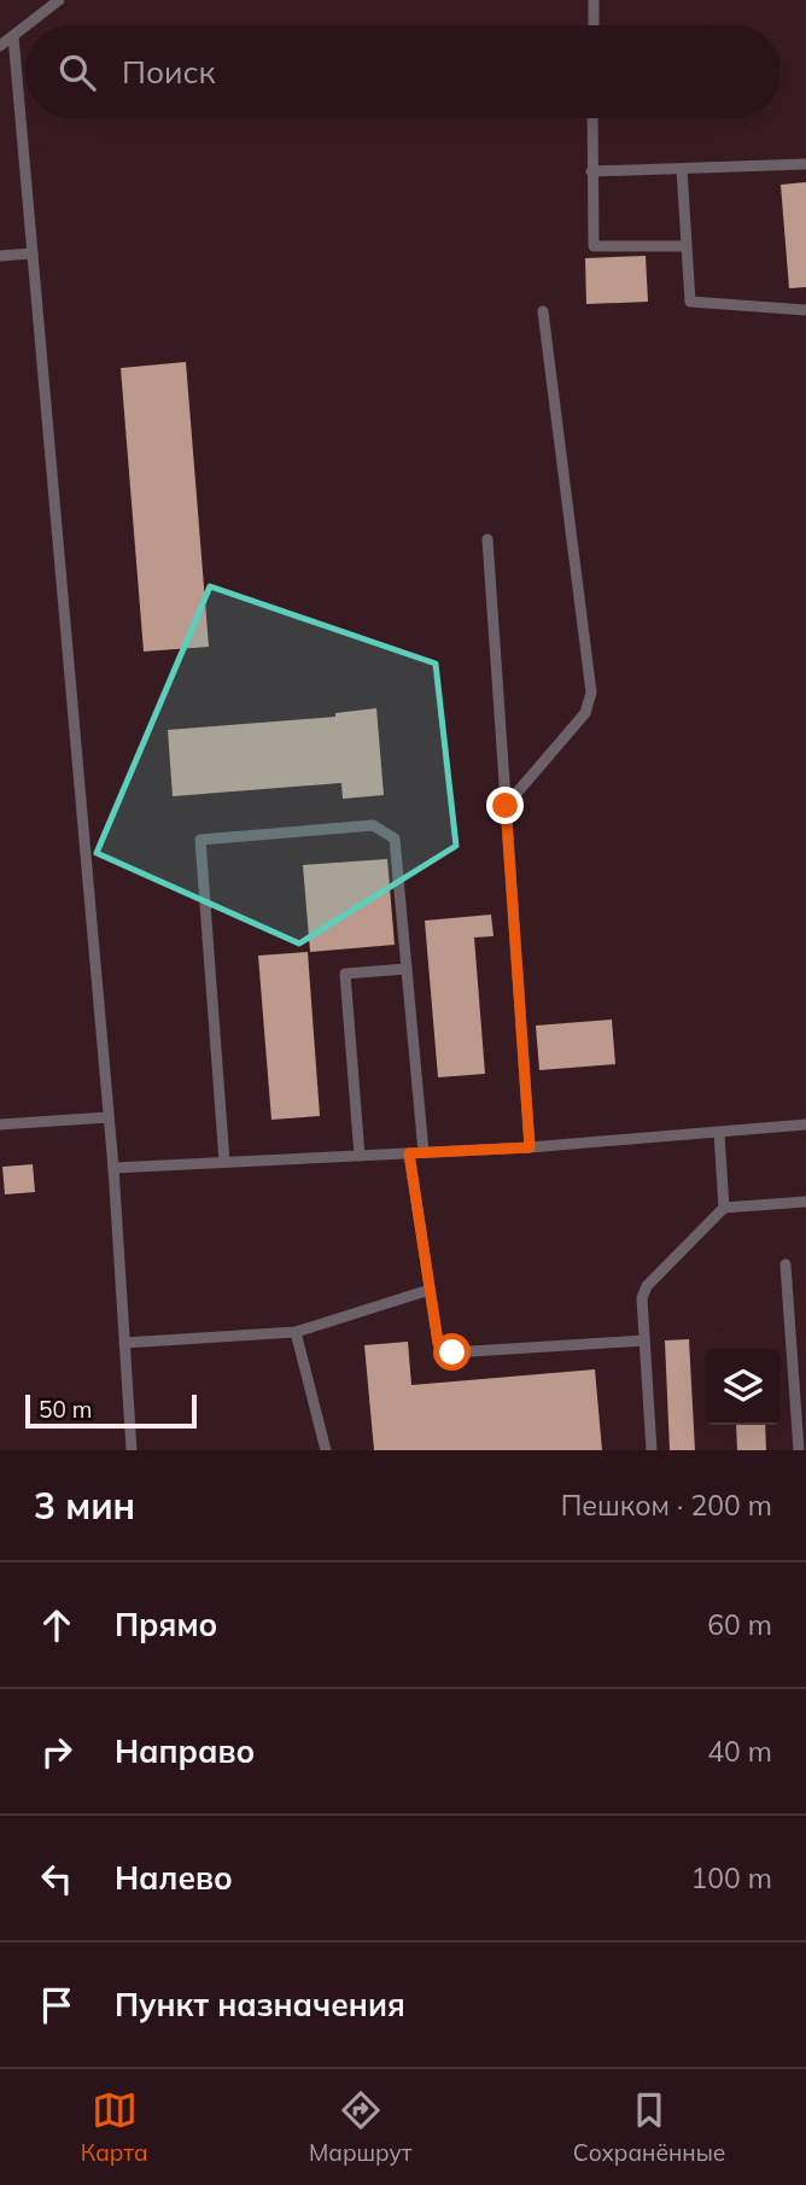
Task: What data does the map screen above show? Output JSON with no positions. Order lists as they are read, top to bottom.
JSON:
{
  "scale_bar": "50 m",
  "page": {
    "search": "Поиск",
    "scale": "50 m",
    "heading": ["3 мин", "Пешком · 200 m"],
    "list": [
      ["Прямо", "60 m"],
      ["Направо", "40 m"],
      ["Налево", "100 m"],
      "Пункт назначения"
    ],
    "nav": ["Карта", "Маршрут", "Сохранённые"]
  }
}
